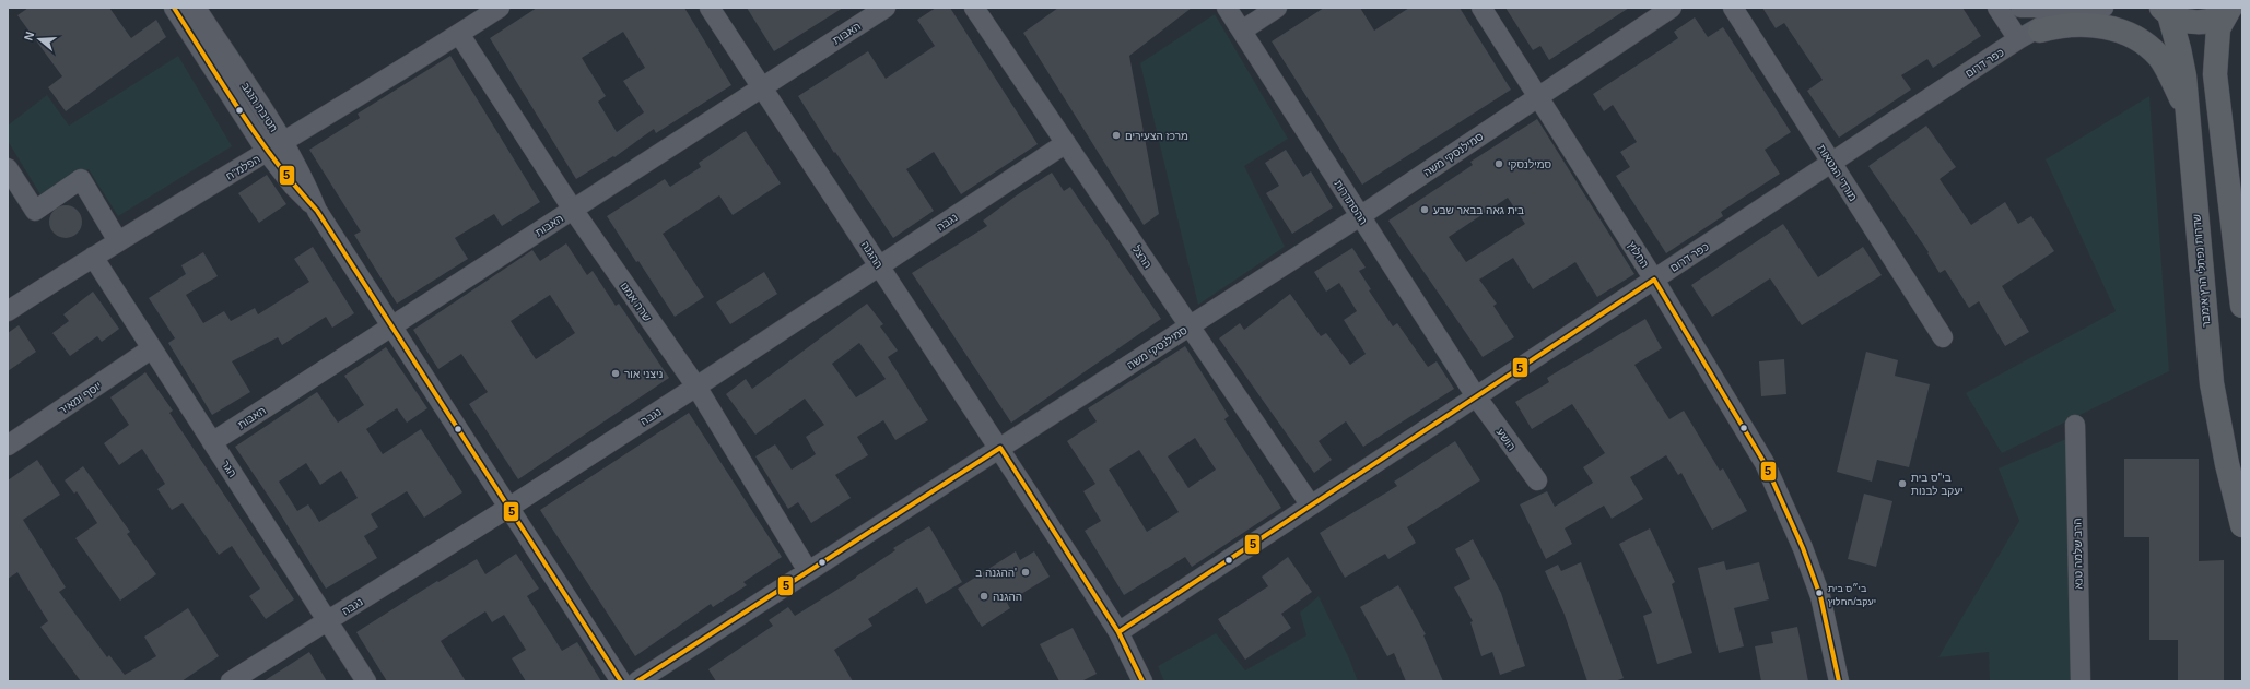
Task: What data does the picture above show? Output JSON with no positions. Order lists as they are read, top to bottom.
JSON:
{
  "streets": {
    "main road": ["שדרות נפתלי הרץ אימבר"],
    "street": [
      "האבות",
      "כפר דרום",
      "חטיבת הנגב",
      "סמילנסקי משה",
      "הפלמ\"ח",
      "מורדי הגטאות",
      "ההסתדרות",
      "נגבה",
      "ההגנה",
      "החלוץ",
      "הרצל",
      "שרה אמנו",
      "יוסף ומאיר",
      "הושע",
      "הגר",
      "הרב שלמה טנא"
    ]
  },
  "crossings": [
    ["האבות", "חטיבת הנגב"],
    ["האבות", "ההגנה"],
    ["האבות", "שרה אמנו"],
    ["האבות", "הגר"],
    ["כפר דרום", "מורדי הגטאות"],
    ["כפר דרום", "ההסתדרות"],
    ["כפר דרום", "ההגנה"],
    ["כפר דרום", "החלוץ"],
    ["כפר דרום", "הרצל"],
    ["כפר דרום", "הושע"],
    ["חטיבת הנגב", "הפלמ\"ח"],
    ["חטיבת הנגב", "נגבה"],
    ["סמילנסקי משה", "ההסתדרות"],
    ["סמילנסקי משה", "ההגנה"],
    ["סמילנסקי משה", "החלוץ"],
    ["סמילנסקי משה", "הרצל"],
    ["סמילנסקי משה", "שרה אמנו"],
    ["הפלמ\"ח", "שרה אמנו"],
    ["הפלמ\"ח", "הגר"],
    ["ההסתדרות", "הושע"],
    ["נגבה", "ההגנה"],
    ["נגבה", "הרצל"],
    ["נגבה", "שרה אמנו"],
    ["נגבה", "הגר"],
    ["יוסף ומאיר", "הגר"]
  ],
  "places": [
    "מרכז הצעירים",
    "סמילנסקי",
    "בית גאה בבאר שבע",
    "ניצני אור",
    "בי\"ס בית יעקב לבנות",
    "ההגנה ב'",
    "בי״ס בית יעקב/החלוץ",
    "ההגנה"
  ],
  "lines": ["transit line 5"],
  "north": "left"
}
